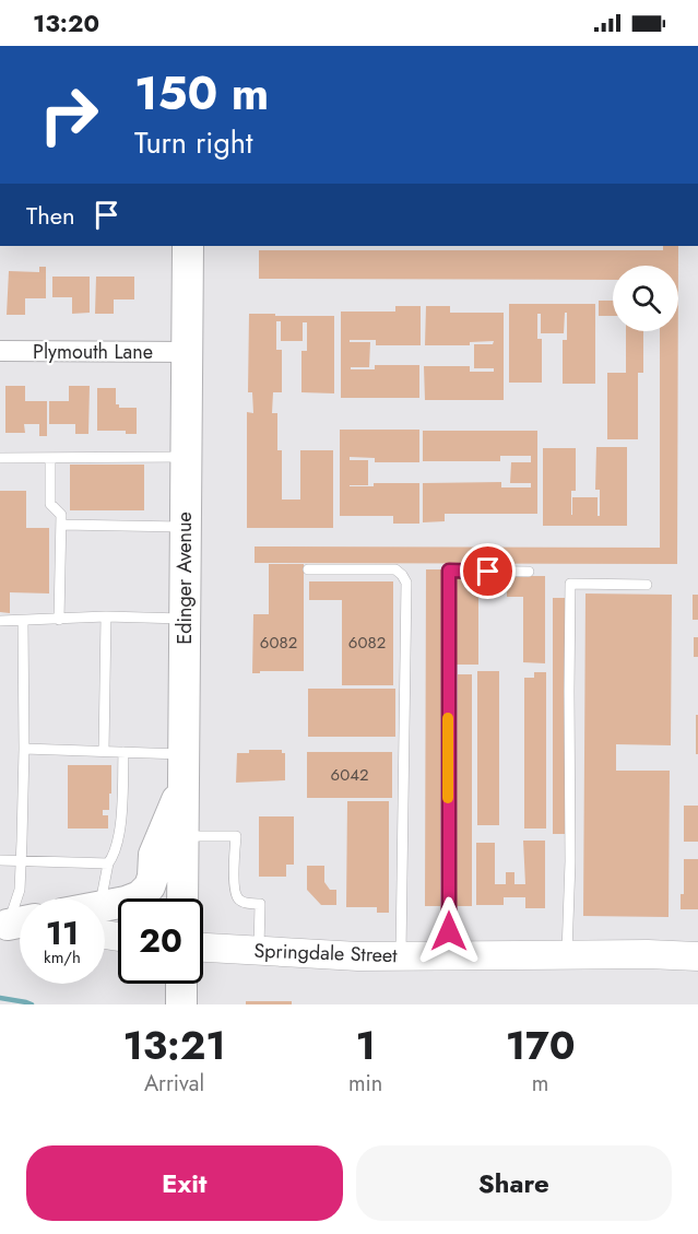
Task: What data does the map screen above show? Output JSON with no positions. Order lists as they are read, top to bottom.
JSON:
{
  "streets": {
    "main road": ["Edinger Avenue", "Springdale Street"],
    "street": ["Plymouth Lane"]
  },
  "crossings": [
    ["Plymouth Lane", "Edinger Avenue"]
  ],
  "house_numbers": ["6082", "6082", "6042"],
  "page": {
    "status": "13:20",
    "turn": ["150 m", "Turn right"],
    "then": "Then",
    "speed": "11 km/h",
    "limit": "20",
    "eta": [
      "13:21",
      "Arrival",
      "1",
      "min",
      "170",
      "m"
    ],
    "buttons": ["Exit", "Share"]
  }
}
